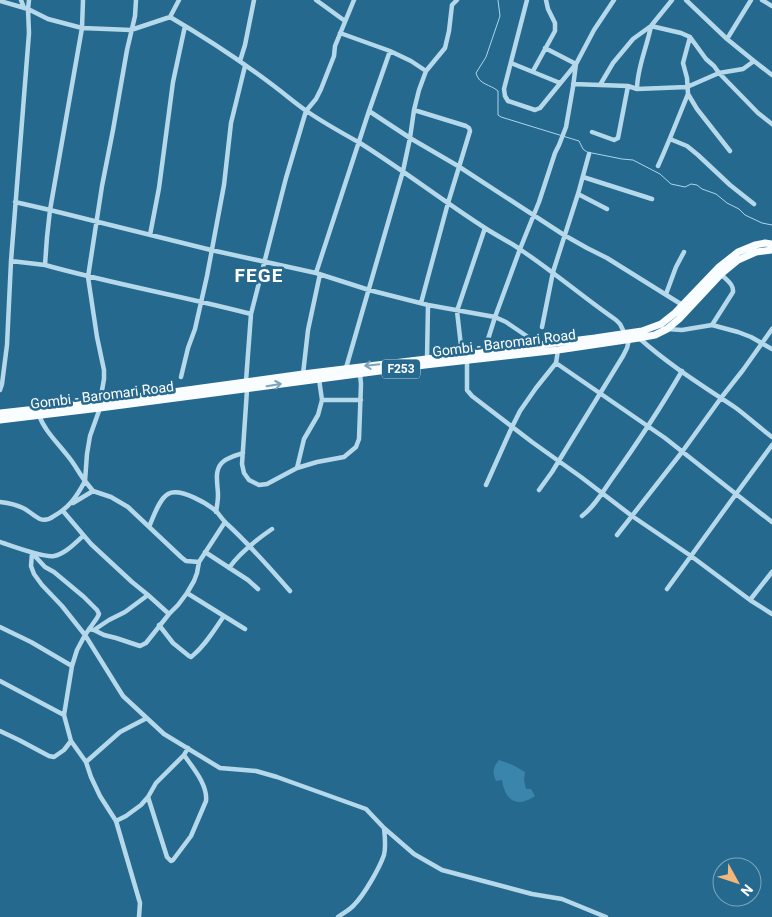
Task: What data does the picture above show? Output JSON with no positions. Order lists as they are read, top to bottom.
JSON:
{
  "streets": {
    "main road": ["Gombi - Baromari Road", "F253"]
  },
  "districts": ["FEGE"],
  "north": "bottom right"
}
